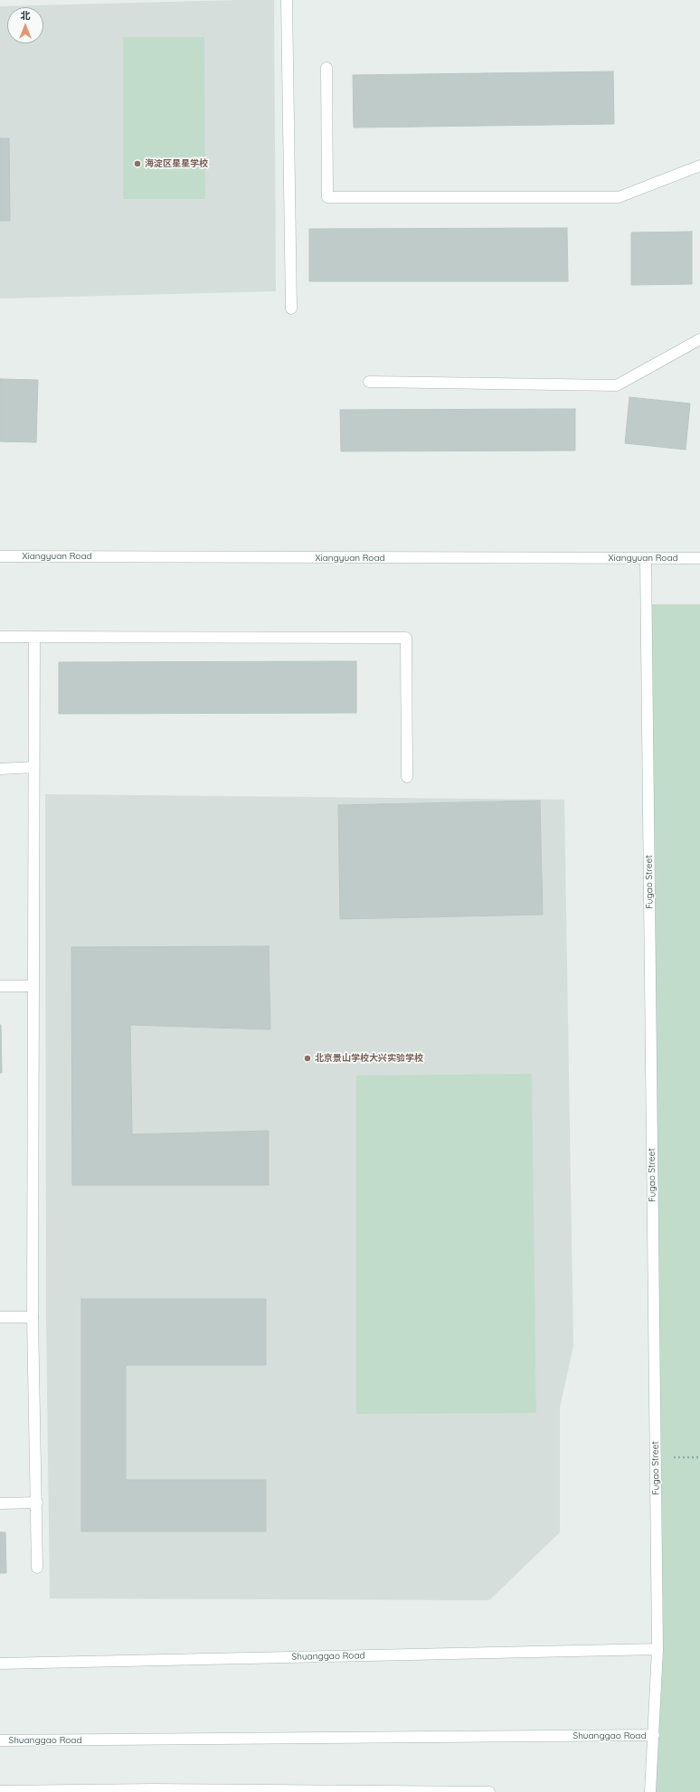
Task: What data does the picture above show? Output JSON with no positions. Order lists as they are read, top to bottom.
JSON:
{
  "streets": {
    "street": ["Xiangyuan Road", "Fugao Street", "Shuanggao Road"]
  },
  "crossings": [
    ["Xiangyuan Road", "Fugao Street"],
    ["Fugao Street", "Shuanggao Road"]
  ],
  "places": ["海淀区星星学校", "北京景山学校大兴实验学校"],
  "north": "top"
}
